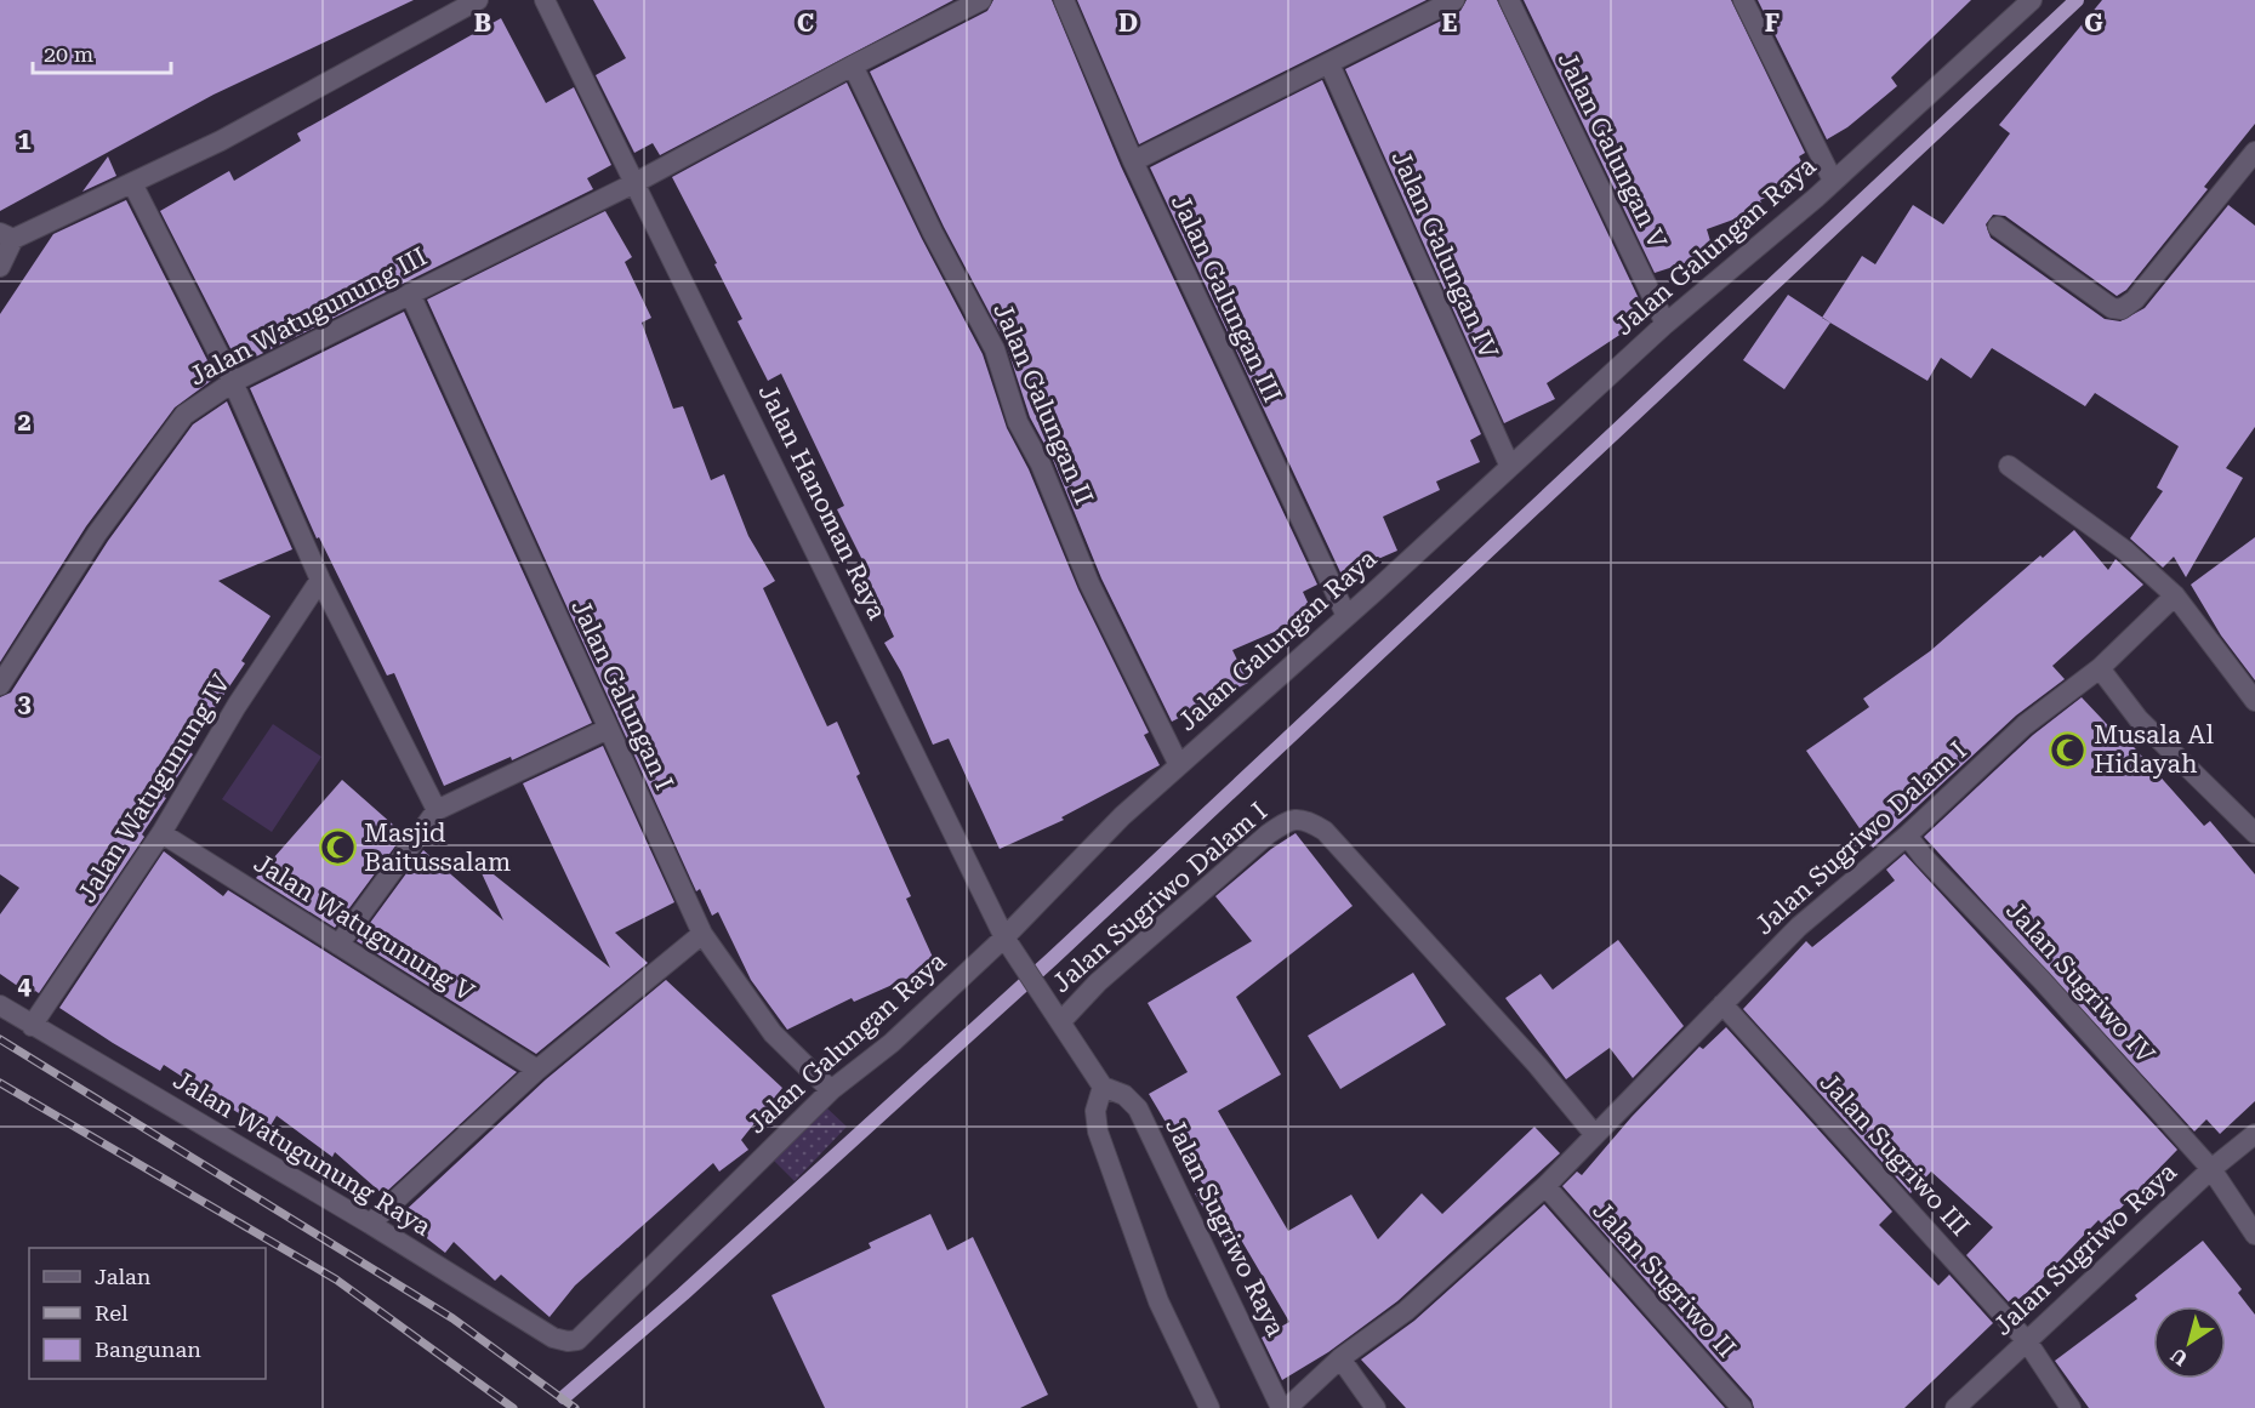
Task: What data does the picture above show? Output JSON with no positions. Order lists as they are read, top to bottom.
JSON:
{
  "streets": {
    "street": [
      "Jalan Galungan V",
      "Jalan Galungan Raya",
      "Jalan Galungan IV",
      "Jalan Galungan III",
      "Jalan Watugunung III",
      "Jalan Galungan II",
      "Jalan Hanoman Raya",
      "Jalan Galungan I",
      "Jalan Watugunung IV",
      "Jalan Sugriwo Dalam I",
      "Jalan Watugunung V",
      "Jalan Sugriwo IV",
      "Jalan Watugunung Raya",
      "Jalan Sugriwo III",
      "Jalan Sugriwo Raya",
      "Jalan Sugriwo II"
    ]
  },
  "crossings": [
    ["Jalan Galungan V", "Jalan Galungan Raya"],
    ["Jalan Galungan Raya", "Jalan Galungan IV"],
    ["Jalan Galungan Raya", "Jalan Galungan III"],
    ["Jalan Galungan Raya", "Jalan Galungan II"],
    ["Jalan Galungan Raya", "Jalan Hanoman Raya"],
    ["Jalan Galungan Raya", "Jalan Galungan I"],
    ["Jalan Galungan Raya", "Jalan Watugunung Raya"],
    ["Jalan Watugunung III", "Jalan Hanoman Raya"],
    ["Jalan Watugunung III", "Jalan Galungan I"],
    ["Jalan Hanoman Raya", "Jalan Sugriwo Dalam I"],
    ["Jalan Hanoman Raya", "Jalan Sugriwo Raya"],
    ["Jalan Watugunung IV", "Jalan Watugunung V"],
    ["Jalan Watugunung IV", "Jalan Watugunung Raya"],
    ["Jalan Sugriwo Dalam I", "Jalan Sugriwo IV"],
    ["Jalan Sugriwo Dalam I", "Jalan Sugriwo III"],
    ["Jalan Sugriwo Dalam I", "Jalan Sugriwo Raya"],
    ["Jalan Sugriwo Dalam I", "Jalan Sugriwo II"],
    ["Jalan Sugriwo IV", "Jalan Sugriwo Raya"],
    ["Jalan Sugriwo III", "Jalan Sugriwo Raya"]
  ],
  "places": {
    "mosque": ["Musala Al Hidayah", "Masjid Baitussalam"]
  },
  "legend": ["Jalan", "Rel", "Bangunan"],
  "scale_bar": "20 m",
  "north": "bottom left",
  "grid": {
    "columns": [
      "B",
      "C",
      "D",
      "E",
      "F",
      "G"
    ],
    "rows": [
      "1",
      "2",
      "3",
      "4"
    ]
  }
}
